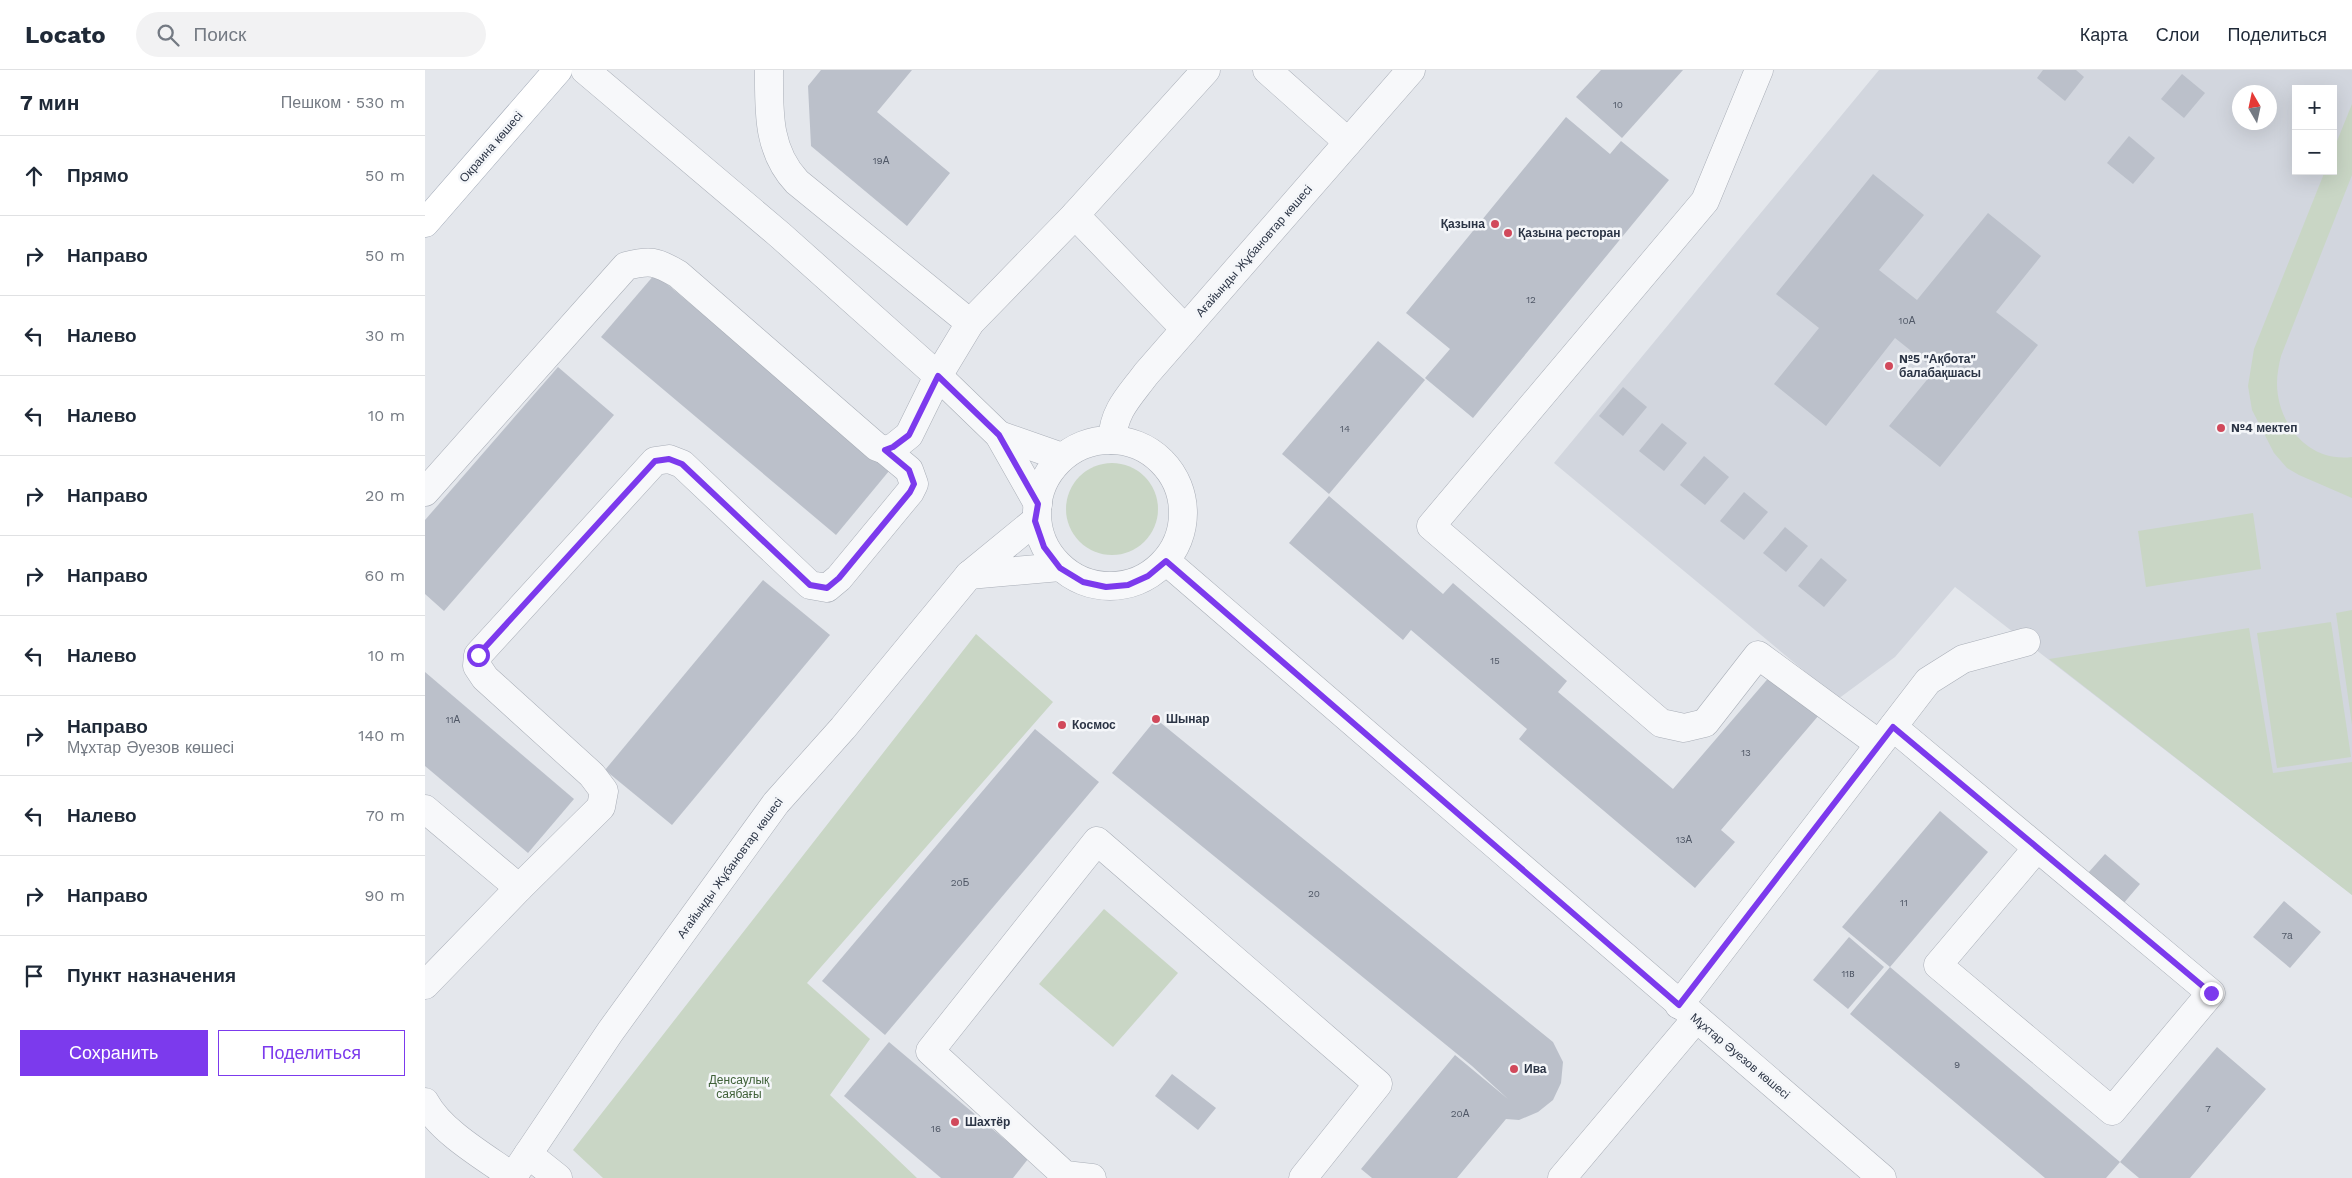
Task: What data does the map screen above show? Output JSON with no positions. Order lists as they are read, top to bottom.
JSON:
{
  "streets": {
    "main road": ["Окраина көшесі"],
    "street": ["Ағайынды Жұбановтар көшесі", "Мұхтар Әуезов көшесі"]
  },
  "crossings": [
    ["Ағайынды Жұбановтар көшесі", "Мұхтар Әуезов көшесі"]
  ],
  "parks": ["Денсаулық саябағы"],
  "places": [
    "Қазына",
    "Қазына ресторан",
    "№5 \"Ақбота\" балабақшасы",
    "№4 мектеп",
    "Шынар",
    "Космос",
    "Ива",
    "Шахтёр"
  ],
  "house_numbers": [
    "10",
    "19А",
    "12",
    "10А",
    "14",
    "15",
    "11А",
    "13",
    "13А",
    "20Б",
    "20",
    "11",
    "7а",
    "11в",
    "9",
    "7",
    "20А",
    "16"
  ],
  "north": "top",
  "page": {
    "header": "Locato",
    "search": "Поиск",
    "nav": ["Карта", "Слои", "Поделиться"],
    "heading": ["7 мин", "Пешком · 530 m"],
    "map_buttons": ["+", "−"],
    "list": [
      ["Прямо", "50 m"],
      ["Направо", "50 m"],
      ["Налево", "30 m"],
      ["Налево", "10 m"],
      ["Направо", "20 m"],
      ["Направо", "60 m"],
      ["Налево", "10 m"],
      ["Направо", "Мұхтар Әуезов көшесі", "140 m"],
      ["Налево", "70 m"],
      ["Направо", "90 m"],
      "Пункт назначения"
    ],
    "buttons": ["Сохранить", "Поделиться"]
  }
}
